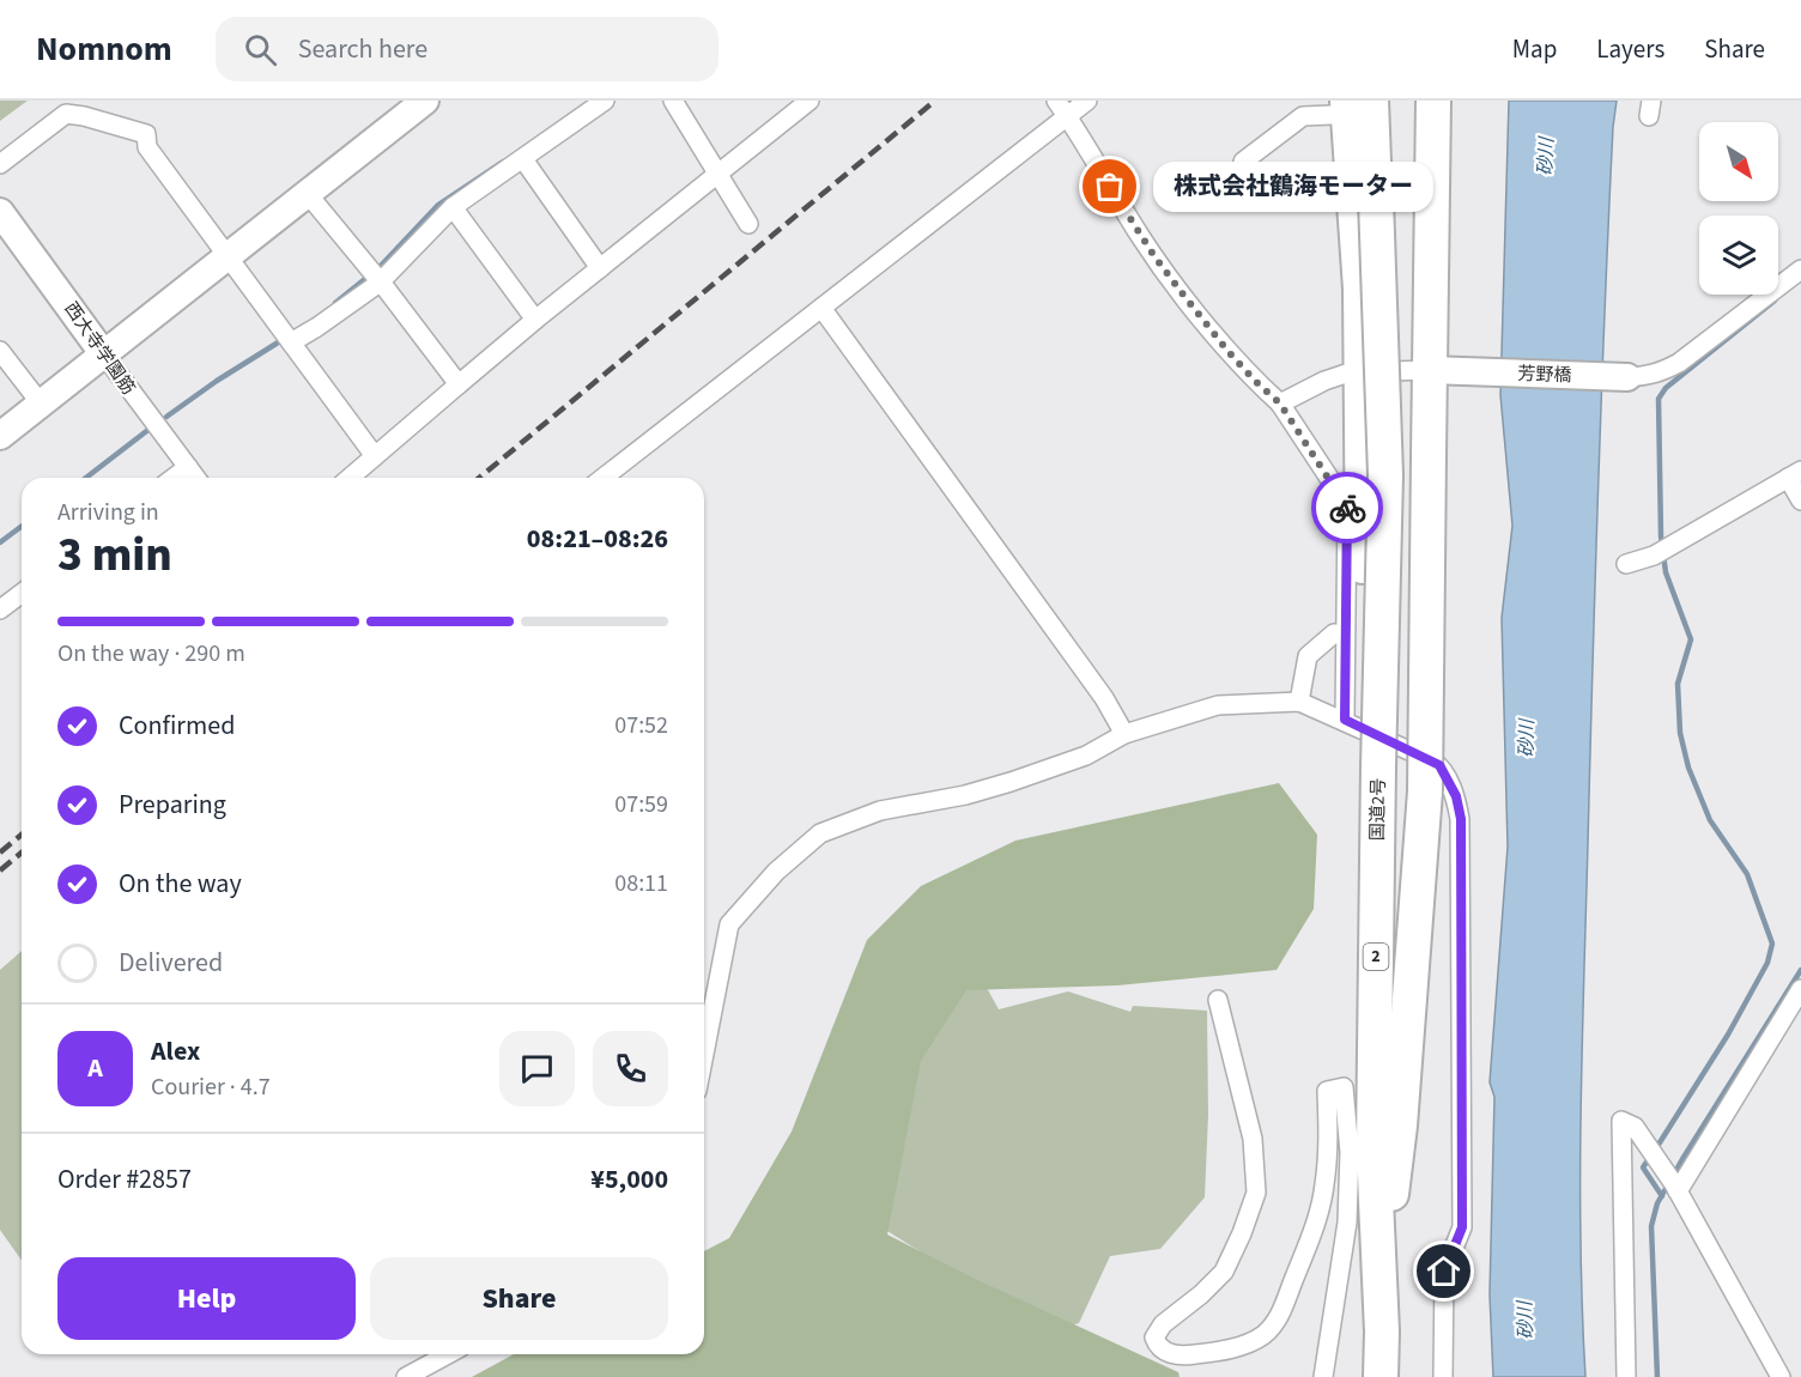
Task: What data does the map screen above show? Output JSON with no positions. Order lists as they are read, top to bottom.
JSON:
{
  "streets": {
    "highway": ["国道2号"],
    "street": ["西大寺学園筋", "芳野橋"]
  },
  "water": ["砂川"],
  "places": ["株式会社鶴海モーター"],
  "north": "bottom right",
  "page": {
    "header": "Nomnom",
    "search": "Search here",
    "nav": ["Map", "Layers", "Share"],
    "bubble": "株式会社鶴海モーター",
    "heading": ["3 min", "Arriving in", "08:21–08:26"],
    "panel": [
      "Alex",
      "Courier · 4.7",
      "Order #2857",
      "¥5,000"
    ],
    "bar": "On the way · 290 m",
    "list": [
      ["Confirmed", "07:52"],
      ["Preparing", "07:59"],
      ["On the way", "08:11"],
      "Delivered"
    ],
    "round": "A",
    "buttons": ["Help", "Share"]
  }
}
